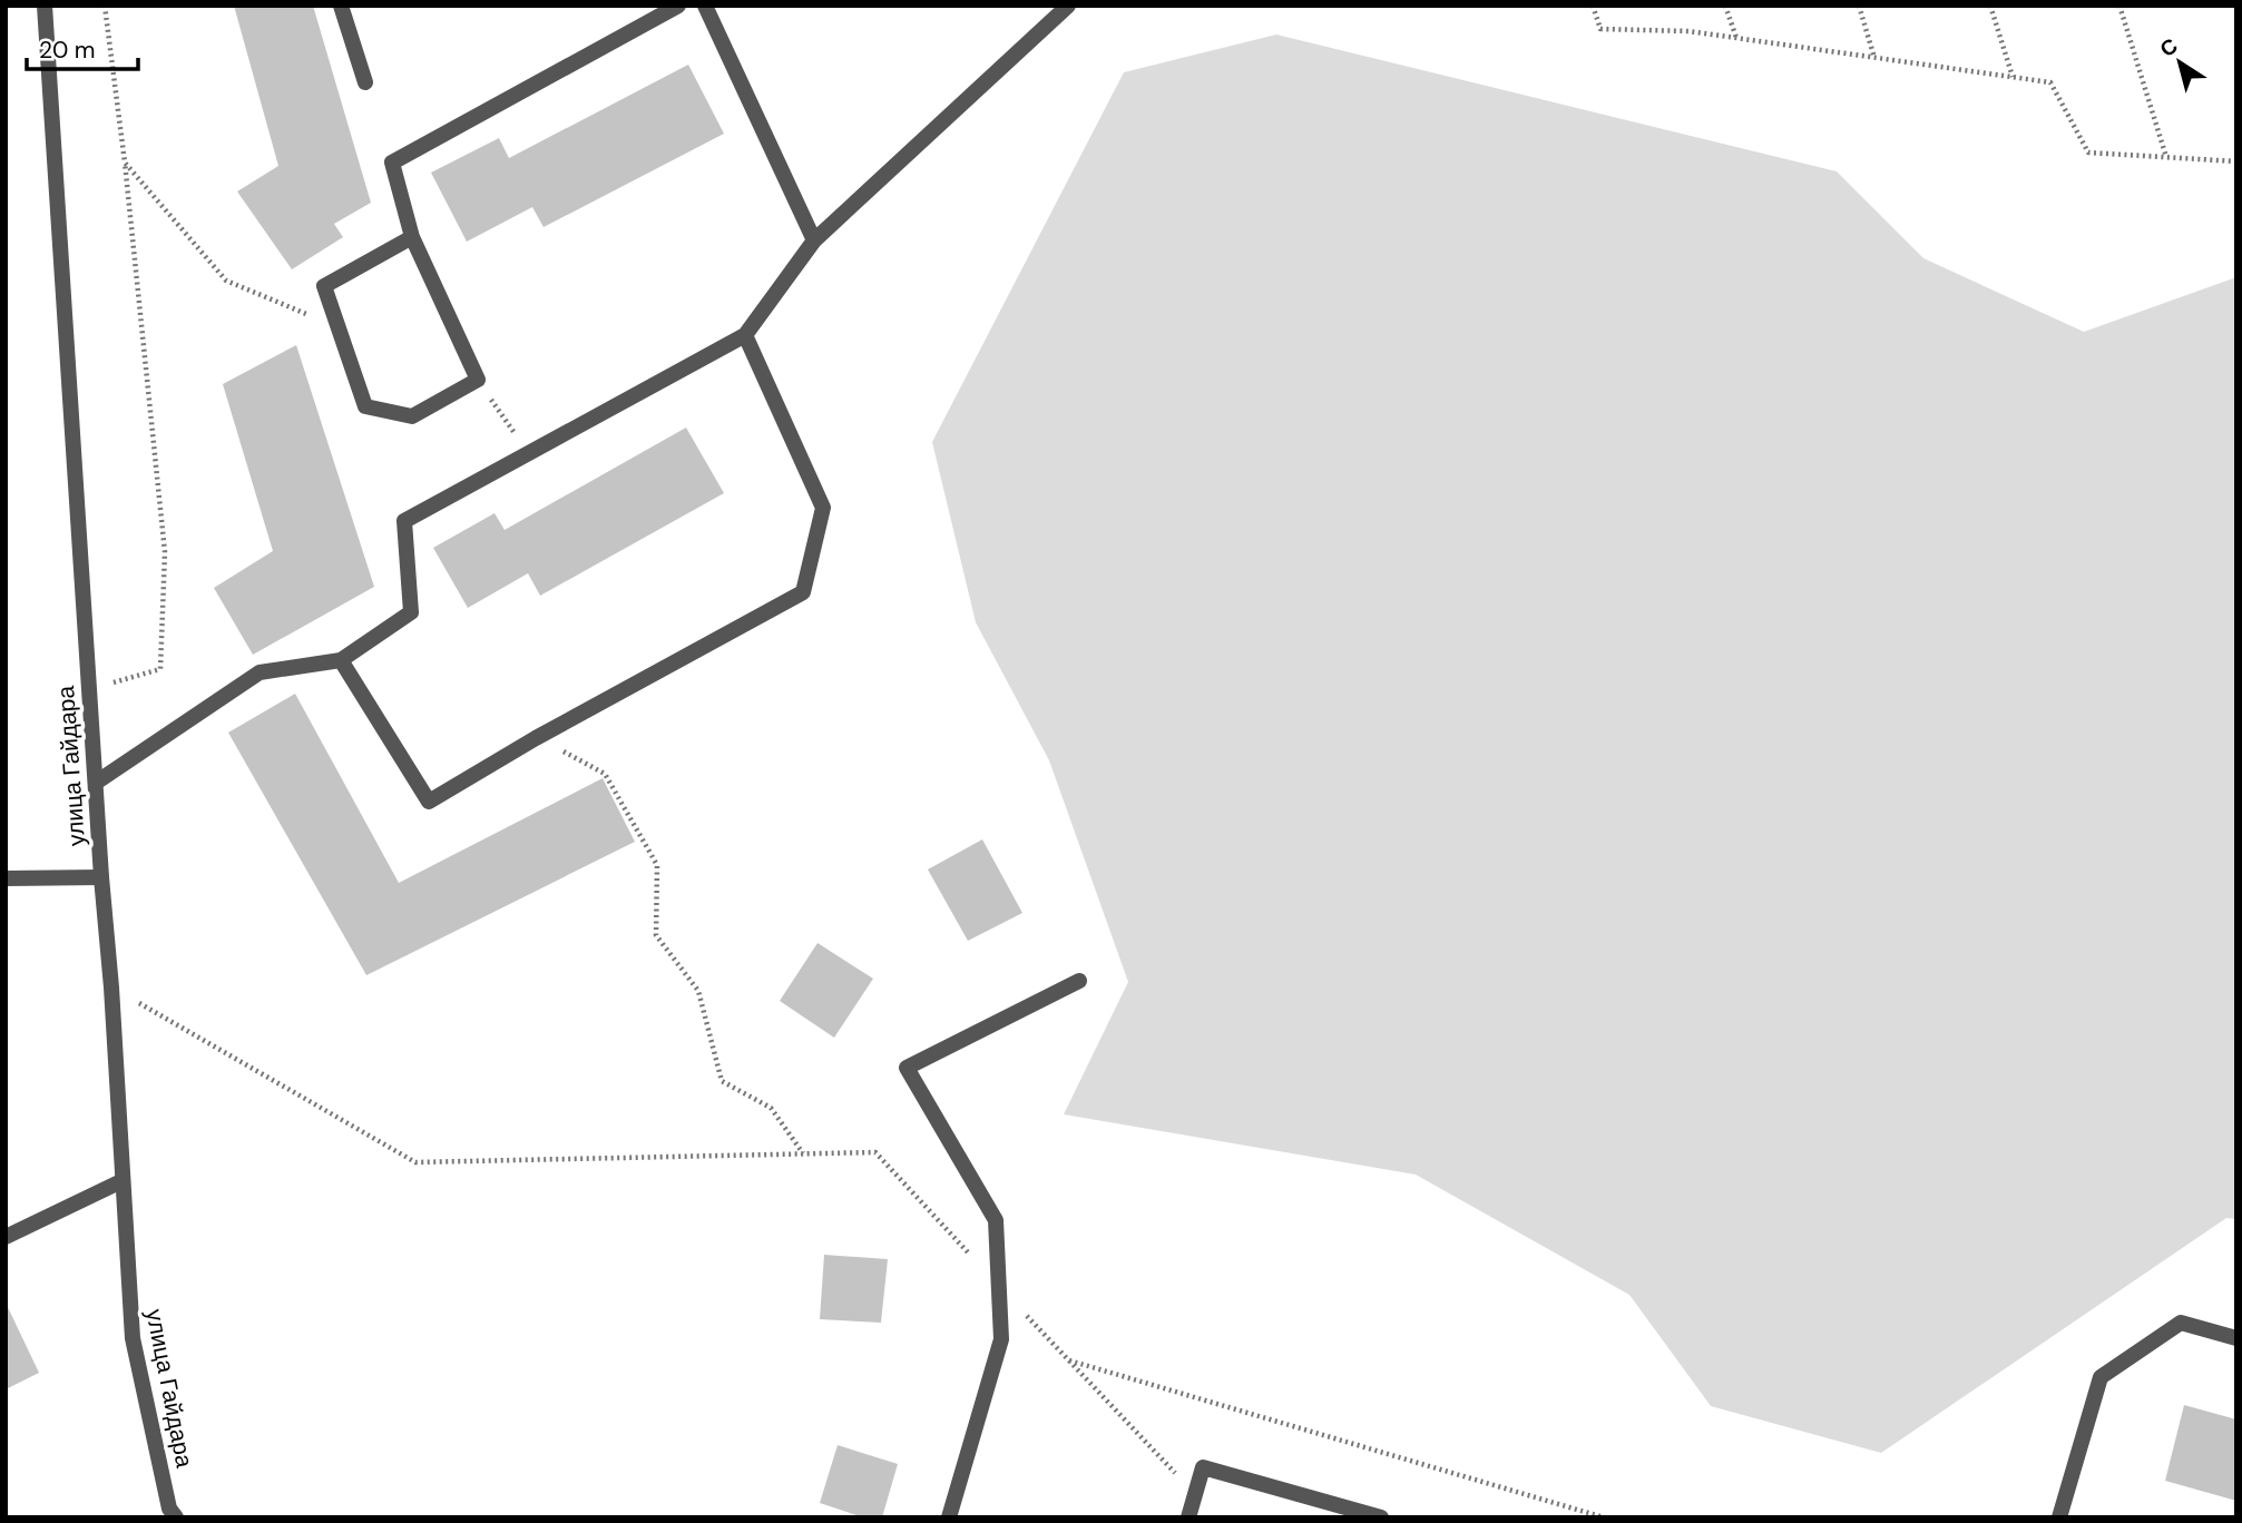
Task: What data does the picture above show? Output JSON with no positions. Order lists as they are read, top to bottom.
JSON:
{
  "streets": {
    "street": ["улица Гайдара"]
  },
  "scale_bar": "20 m",
  "north": "top left"
}
